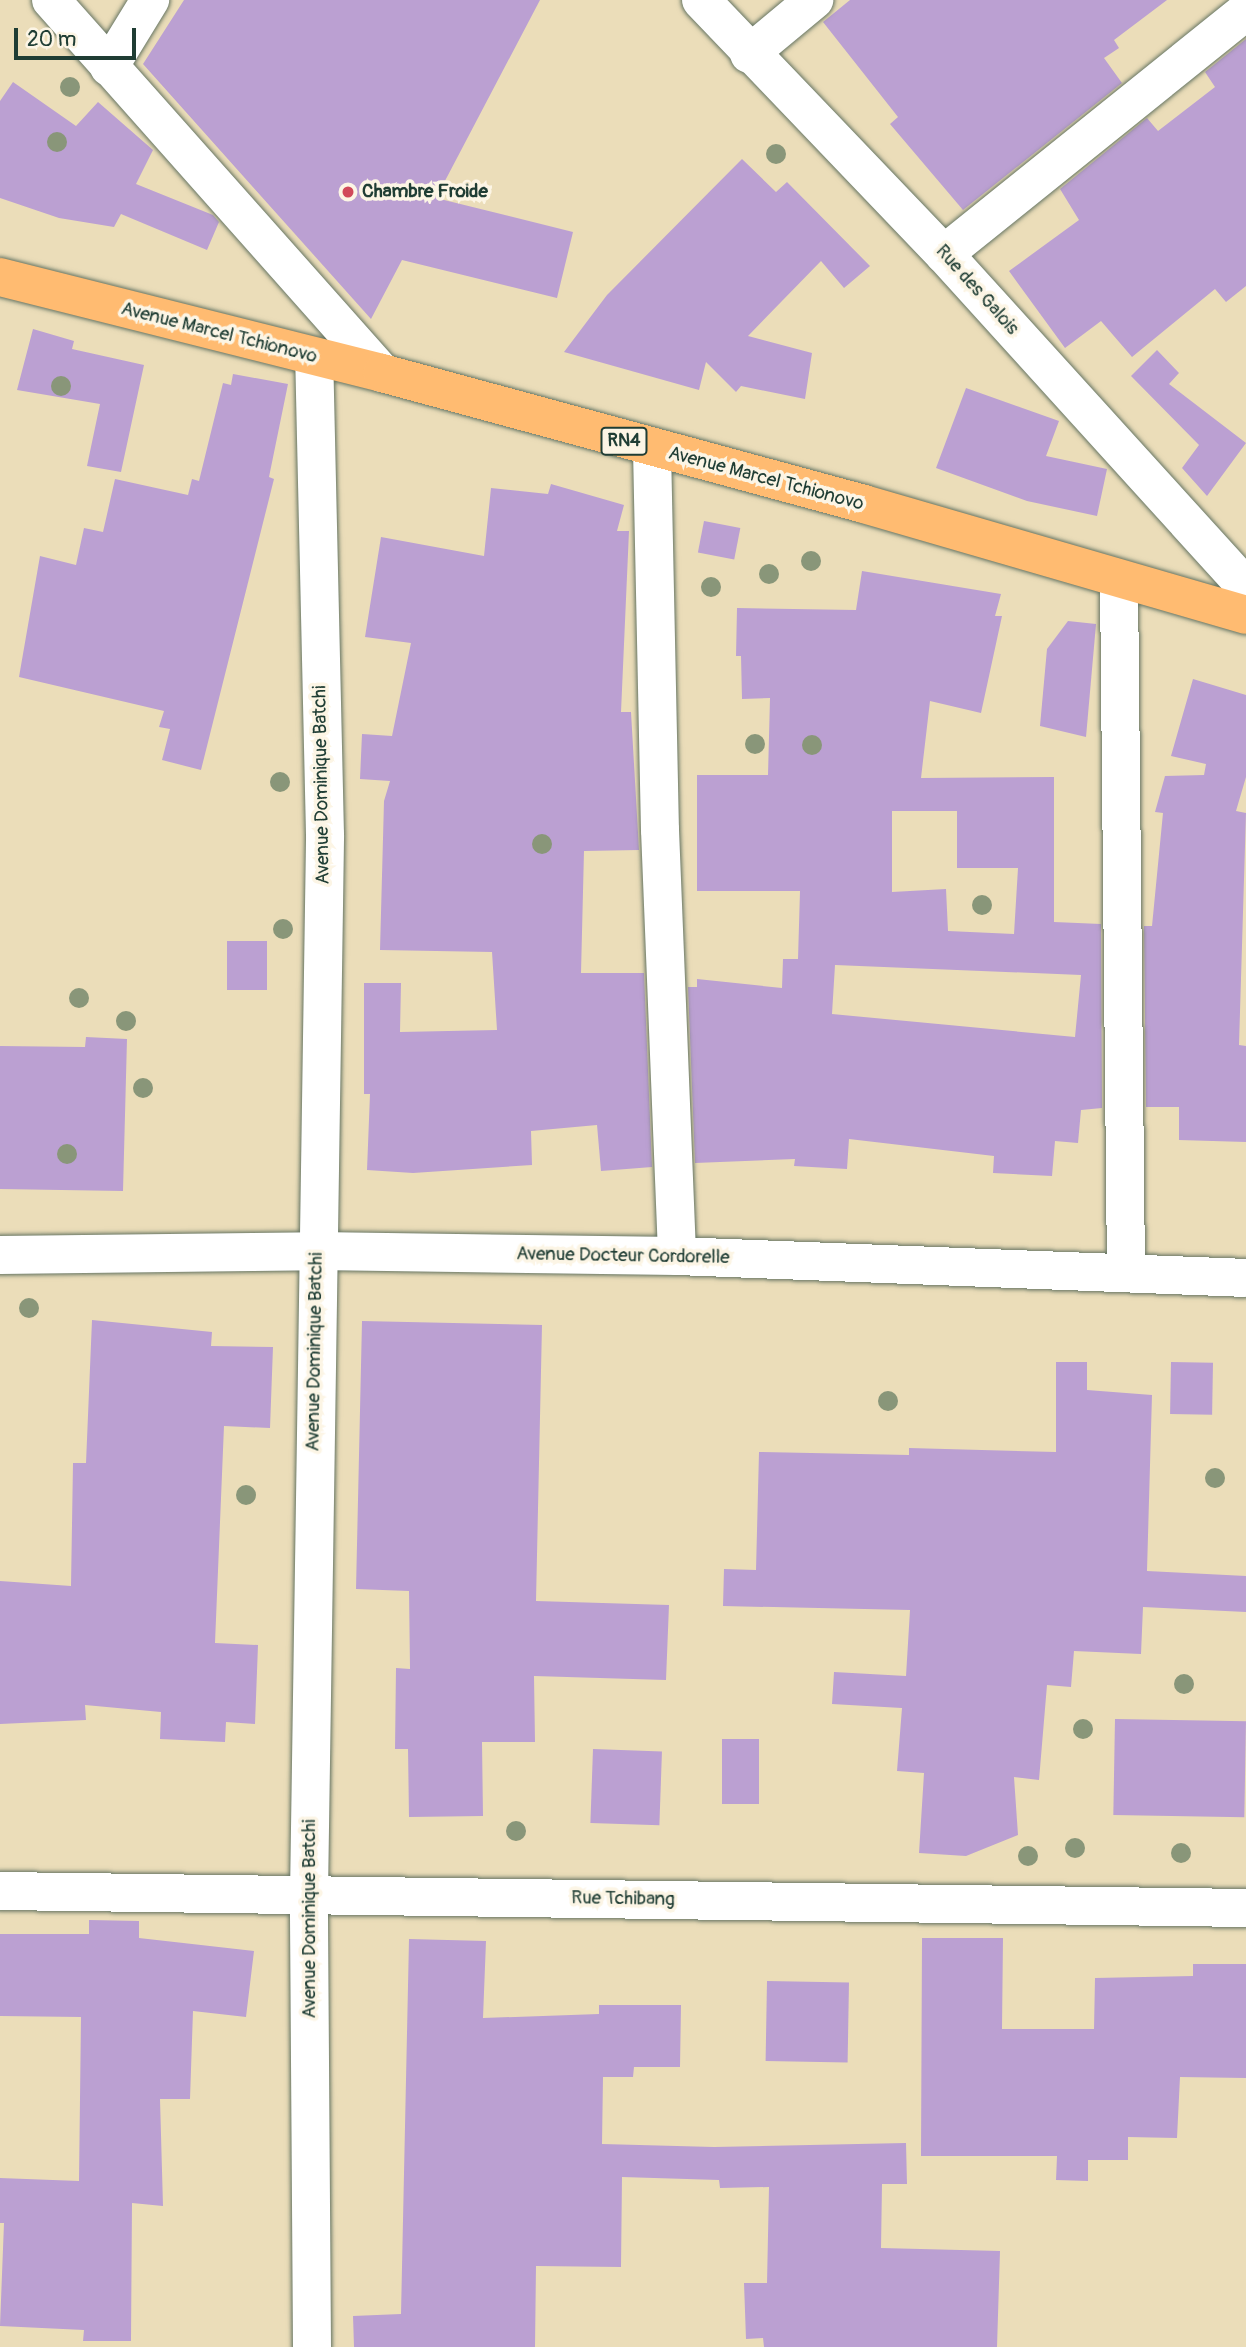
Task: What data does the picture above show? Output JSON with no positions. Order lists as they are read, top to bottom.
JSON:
{
  "streets": {
    "highway": ["Avenue Marcel Tchionovo", "RN4"],
    "street": [
      "Rue des Galois",
      "Avenue Dominique Batchi",
      "Avenue Docteur Cordorelle",
      "Rue Tchibang"
    ]
  },
  "crossings": [
    ["Avenue Marcel Tchionovo", "Avenue Dominique Batchi"],
    ["Avenue Dominique Batchi", "Avenue Docteur Cordorelle"],
    ["Avenue Dominique Batchi", "Rue Tchibang"]
  ],
  "places": ["Chambre Froide"],
  "scale_bar": "20 m"
}
